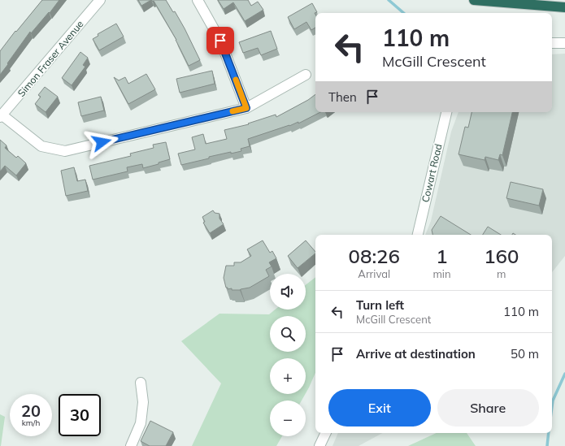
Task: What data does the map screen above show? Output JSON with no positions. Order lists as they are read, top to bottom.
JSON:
{
  "streets": {
    "street": ["Simon Fraser Avenue", "Cowart Road"]
  },
  "page": {
    "turn": ["110 m", "McGill Crescent"],
    "then": "Then",
    "eta": [
      "08:26",
      "Arrival",
      "1",
      "min",
      "160",
      "m"
    ],
    "map_buttons": ["+", "−"],
    "list": [
      {
        "name": "Turn left",
        "note": "McGill Crescent",
        "value": "110 m"
      },
      {
        "name": "Arrive at destination",
        "value": "50 m"
      }
    ],
    "buttons": ["Exit", "Share"],
    "speed": "20 km/h",
    "limit": "30"
  }
}
